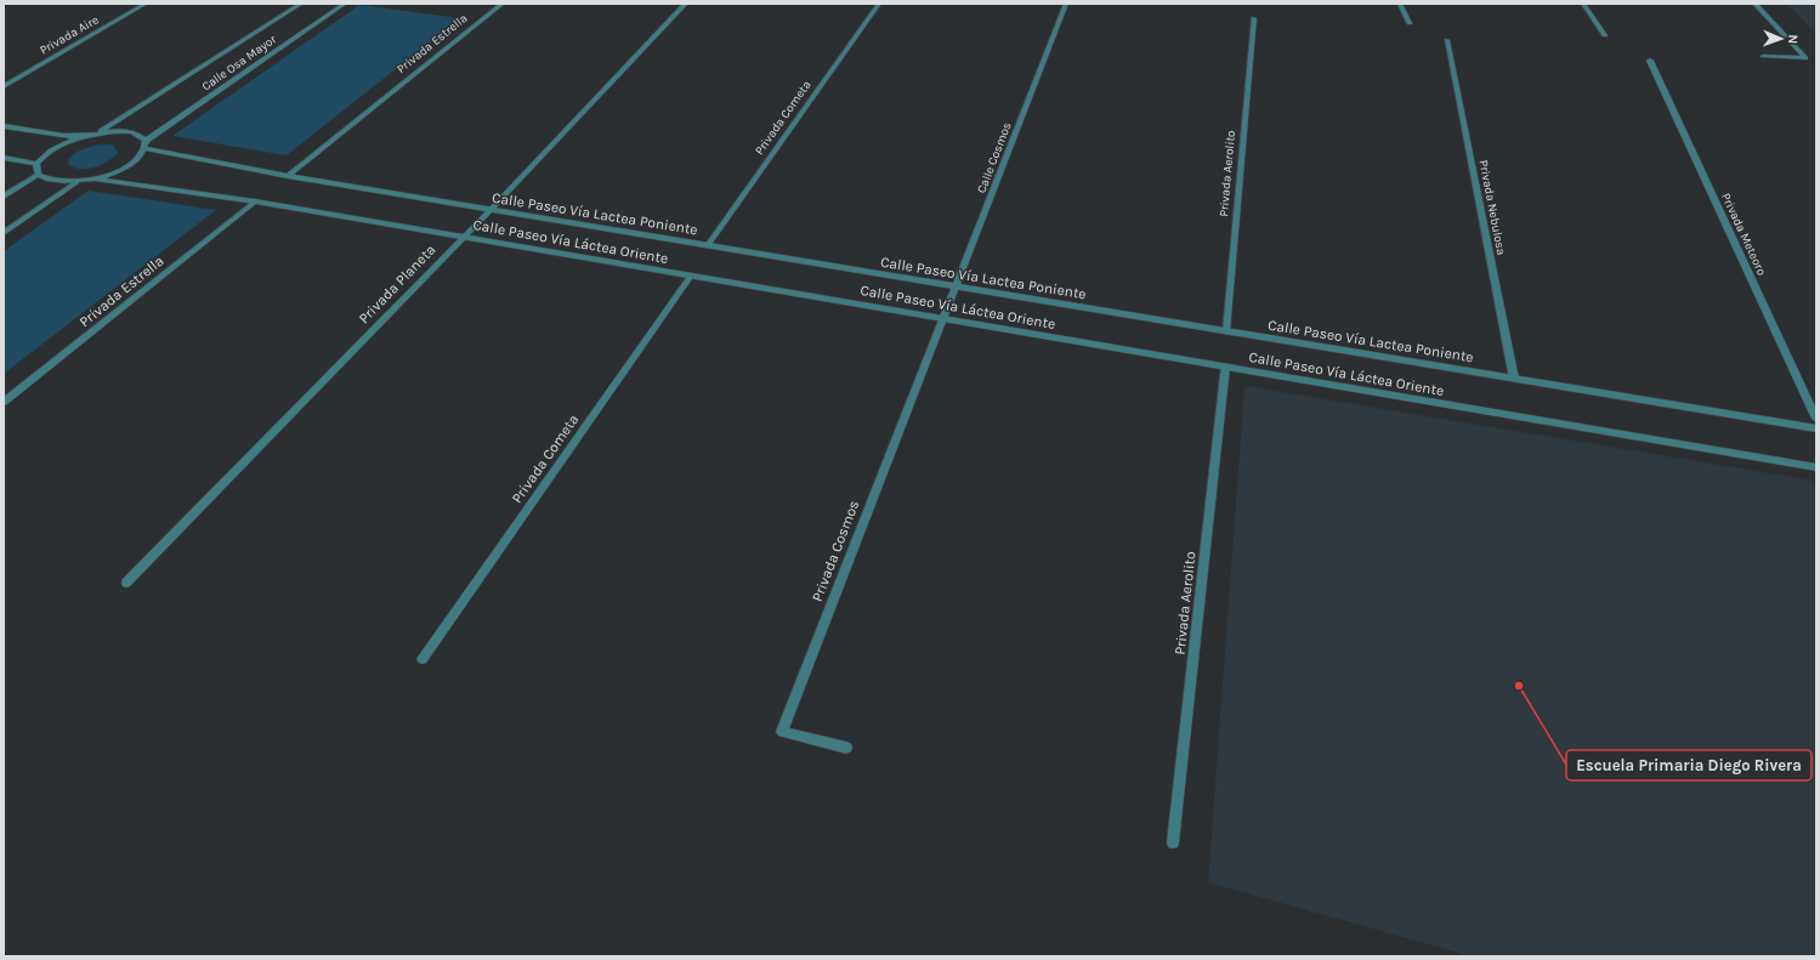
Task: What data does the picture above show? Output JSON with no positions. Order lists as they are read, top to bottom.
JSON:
{
  "streets": {
    "street": [
      "Privada Aire",
      "Privada Estrella",
      "Calle Osa Mayor",
      "Privada Cometa",
      "Calle Cosmos",
      "Privada Aerolito",
      "Privada Nebulosa",
      "Calle Paseo Vía Lactea Poniente",
      "Privada Meteoro",
      "Calle Paseo Vía Láctea Oriente",
      "Privada Planeta",
      "Privada Cosmos"
    ]
  },
  "crossings": [
    ["Privada Estrella", "Calle Paseo Vía Lactea Poniente"],
    ["Privada Estrella", "Calle Paseo Vía Láctea Oriente"],
    ["Calle Osa Mayor", "Calle Paseo Vía Lactea Poniente"],
    ["Calle Osa Mayor", "Calle Paseo Vía Láctea Oriente"],
    ["Privada Cometa", "Calle Paseo Vía Lactea Poniente"],
    ["Privada Cometa", "Calle Paseo Vía Láctea Oriente"],
    ["Calle Cosmos", "Calle Paseo Vía Lactea Poniente"],
    ["Calle Cosmos", "Calle Paseo Vía Láctea Oriente"],
    ["Calle Cosmos", "Privada Cosmos"],
    ["Privada Aerolito", "Calle Paseo Vía Lactea Poniente"],
    ["Privada Aerolito", "Calle Paseo Vía Láctea Oriente"],
    ["Privada Nebulosa", "Calle Paseo Vía Lactea Poniente"],
    ["Calle Paseo Vía Lactea Poniente", "Privada Planeta"],
    ["Calle Paseo Vía Láctea Oriente", "Privada Planeta"],
    ["Calle Paseo Vía Láctea Oriente", "Privada Cosmos"]
  ],
  "places": ["Escuela Primaria Diego Rivera"],
  "north": "right"
}
